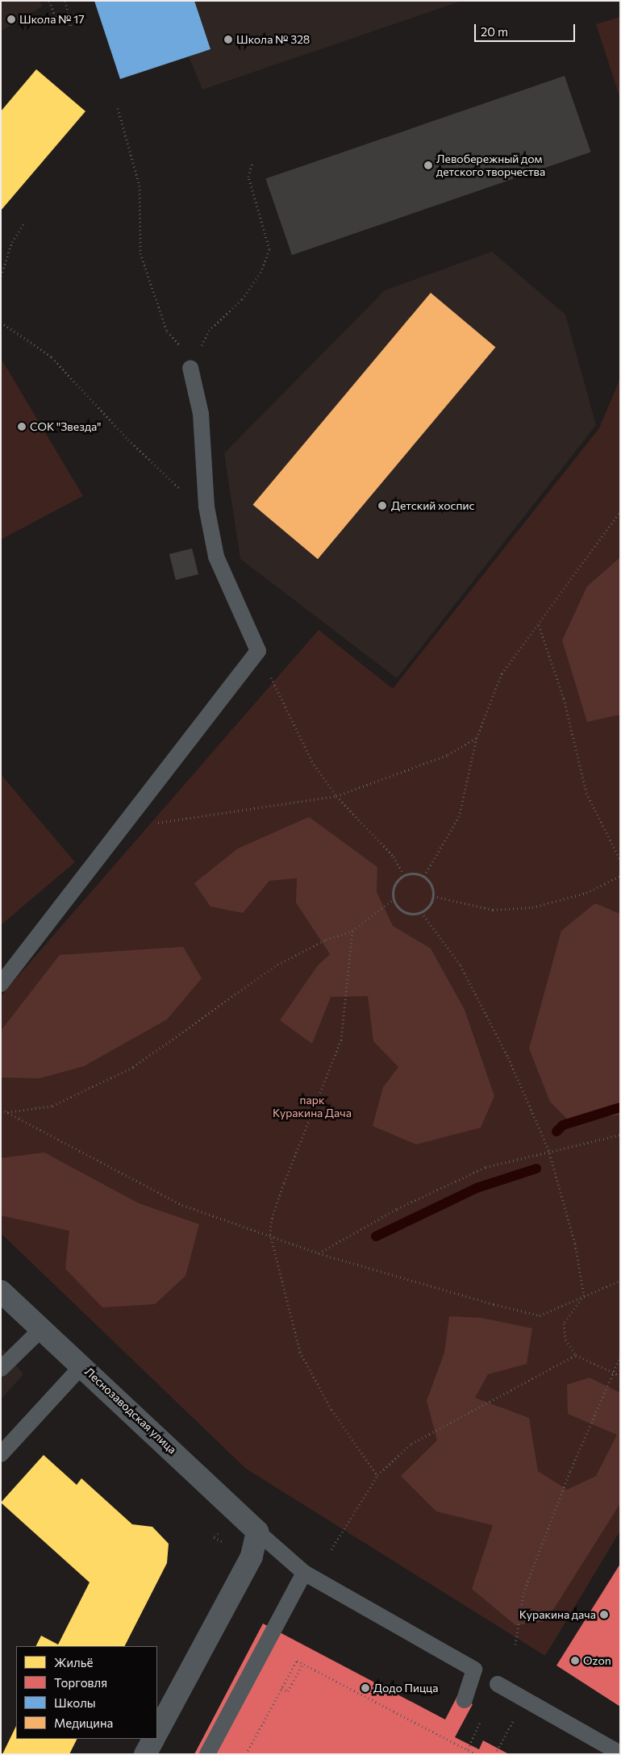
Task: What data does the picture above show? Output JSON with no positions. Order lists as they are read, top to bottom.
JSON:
{
  "streets": {
    "street": ["Леснозаводская улица"]
  },
  "parks": ["парк Куракина Дача"],
  "places": [
    "Школа № 17",
    "Школа № 328",
    "Левобережный дом детского творчества",
    "СОК \"Звезда\"",
    "Детский хоспис",
    "Куракина дача",
    "Ozon",
    "Додо Пицца"
  ],
  "legend": [
    "Жильё",
    "Торговля",
    "Школы",
    "Медицина"
  ],
  "scale_bar": "20 m"
}
